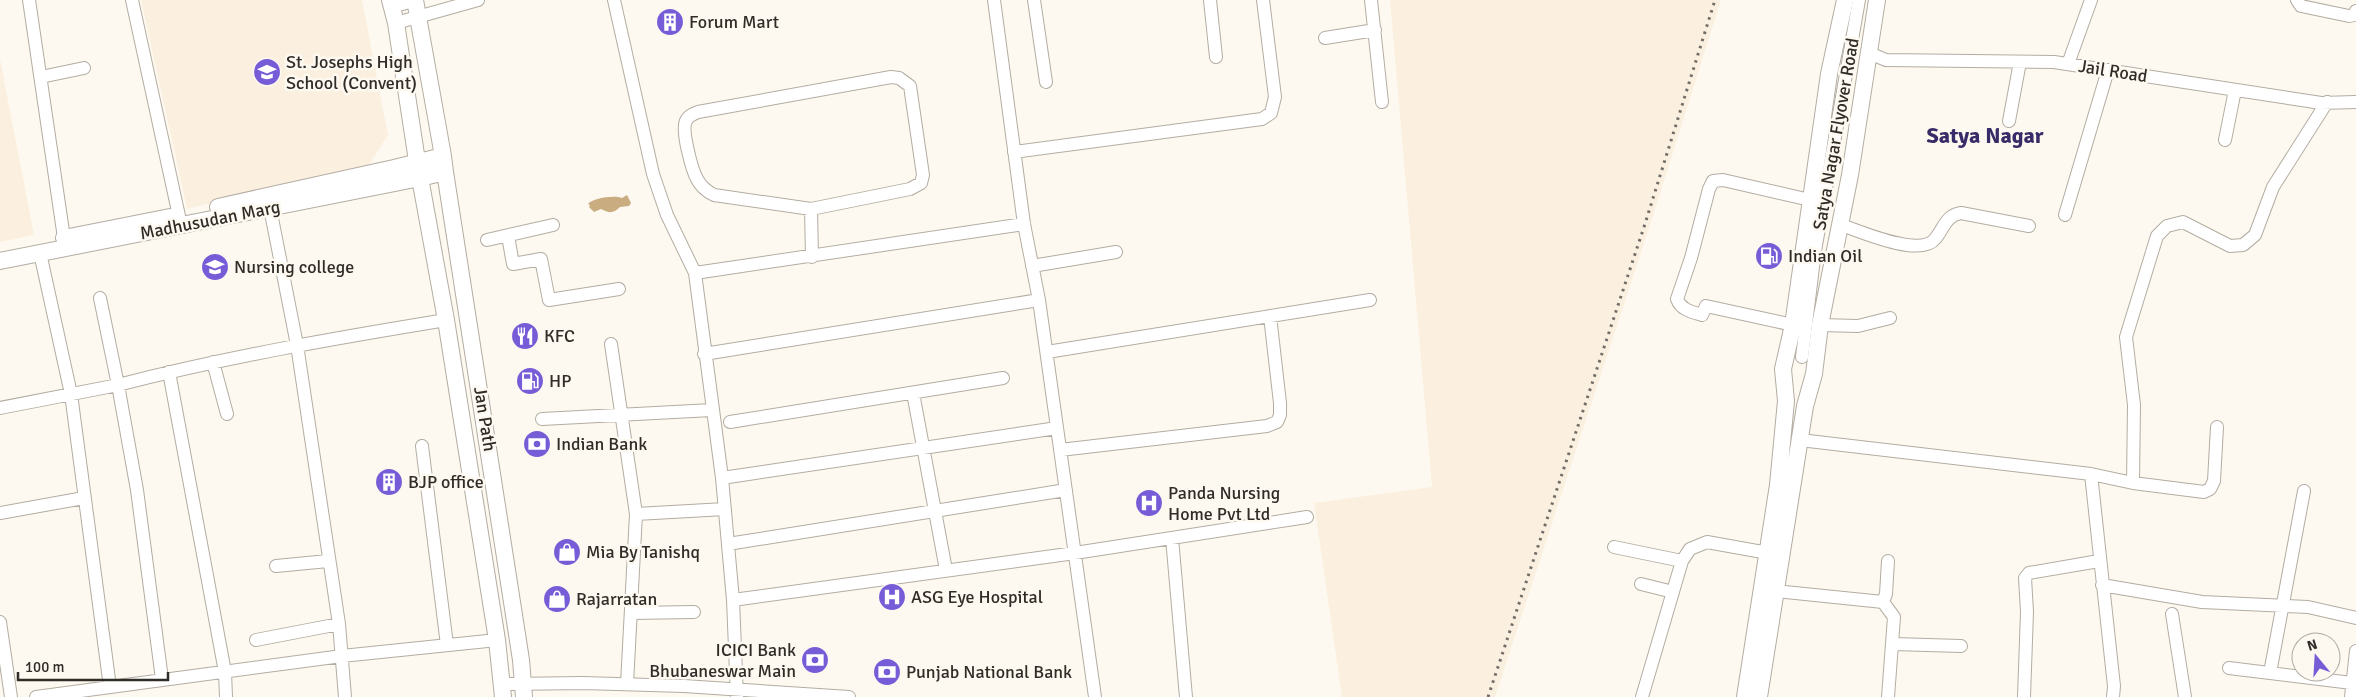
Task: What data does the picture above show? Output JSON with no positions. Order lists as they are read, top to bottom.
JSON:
{
  "streets": {
    "main road": ["Madhusudan Marg", "Jan Path"],
    "street": ["Jail Road", "Satya Nagar Flyover Road"]
  },
  "crossings": [
    ["Madhusudan Marg", "Jan Path"]
  ],
  "districts": ["Satya Nagar"],
  "places": {
    "building": ["Forum Mart", "BJP office"],
    "school or university": ["St. Josephs High School (Convent)", "Nursing college"],
    "fuel station": ["Indian Oil", "HP"],
    "restaurant": ["KFC"],
    "bank": ["Indian Bank", "ICICI Bank Bhubaneswar Main", "Punjab National Bank"],
    "hospital": ["Panda Nursing Home Pvt Ltd", "ASG Eye Hospital"],
    "shop": ["Mia By Tanishq", "Rajarratan"]
  },
  "scale_bar": "100 m",
  "north": "top"
}
